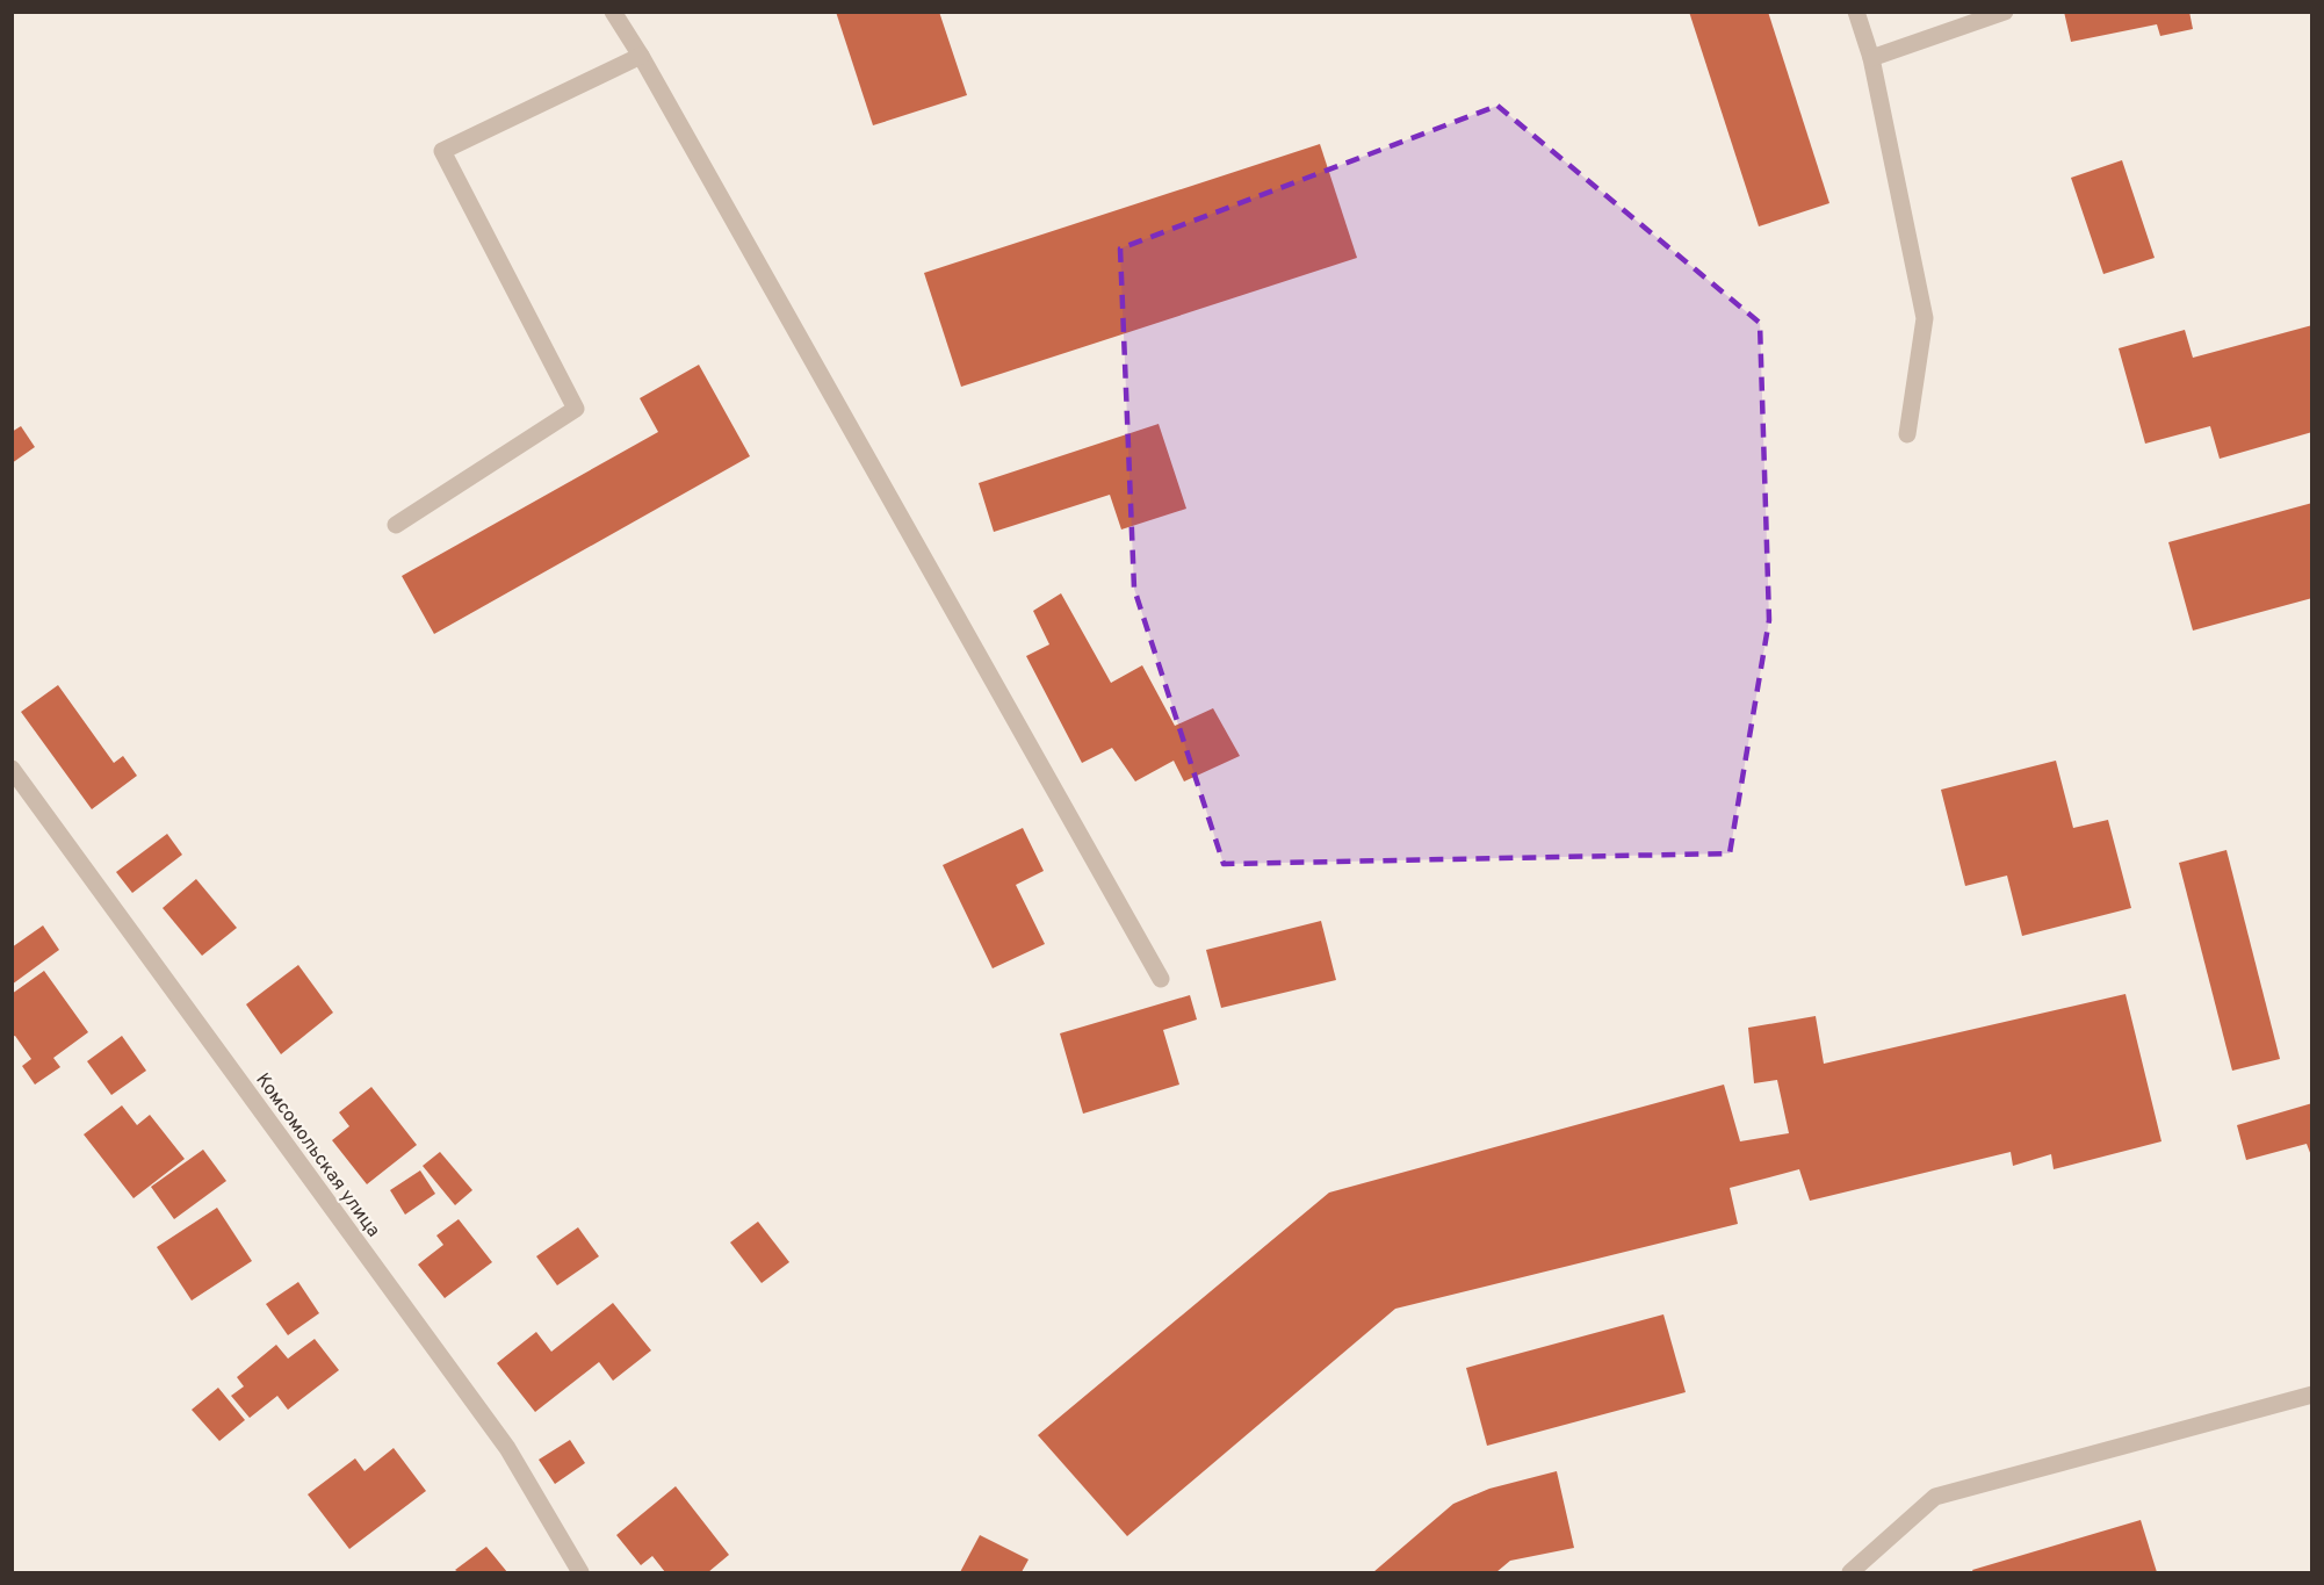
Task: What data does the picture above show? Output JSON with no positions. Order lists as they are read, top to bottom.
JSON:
{
  "streets": {
    "street": ["Комсомольская улица"]
  }
}
